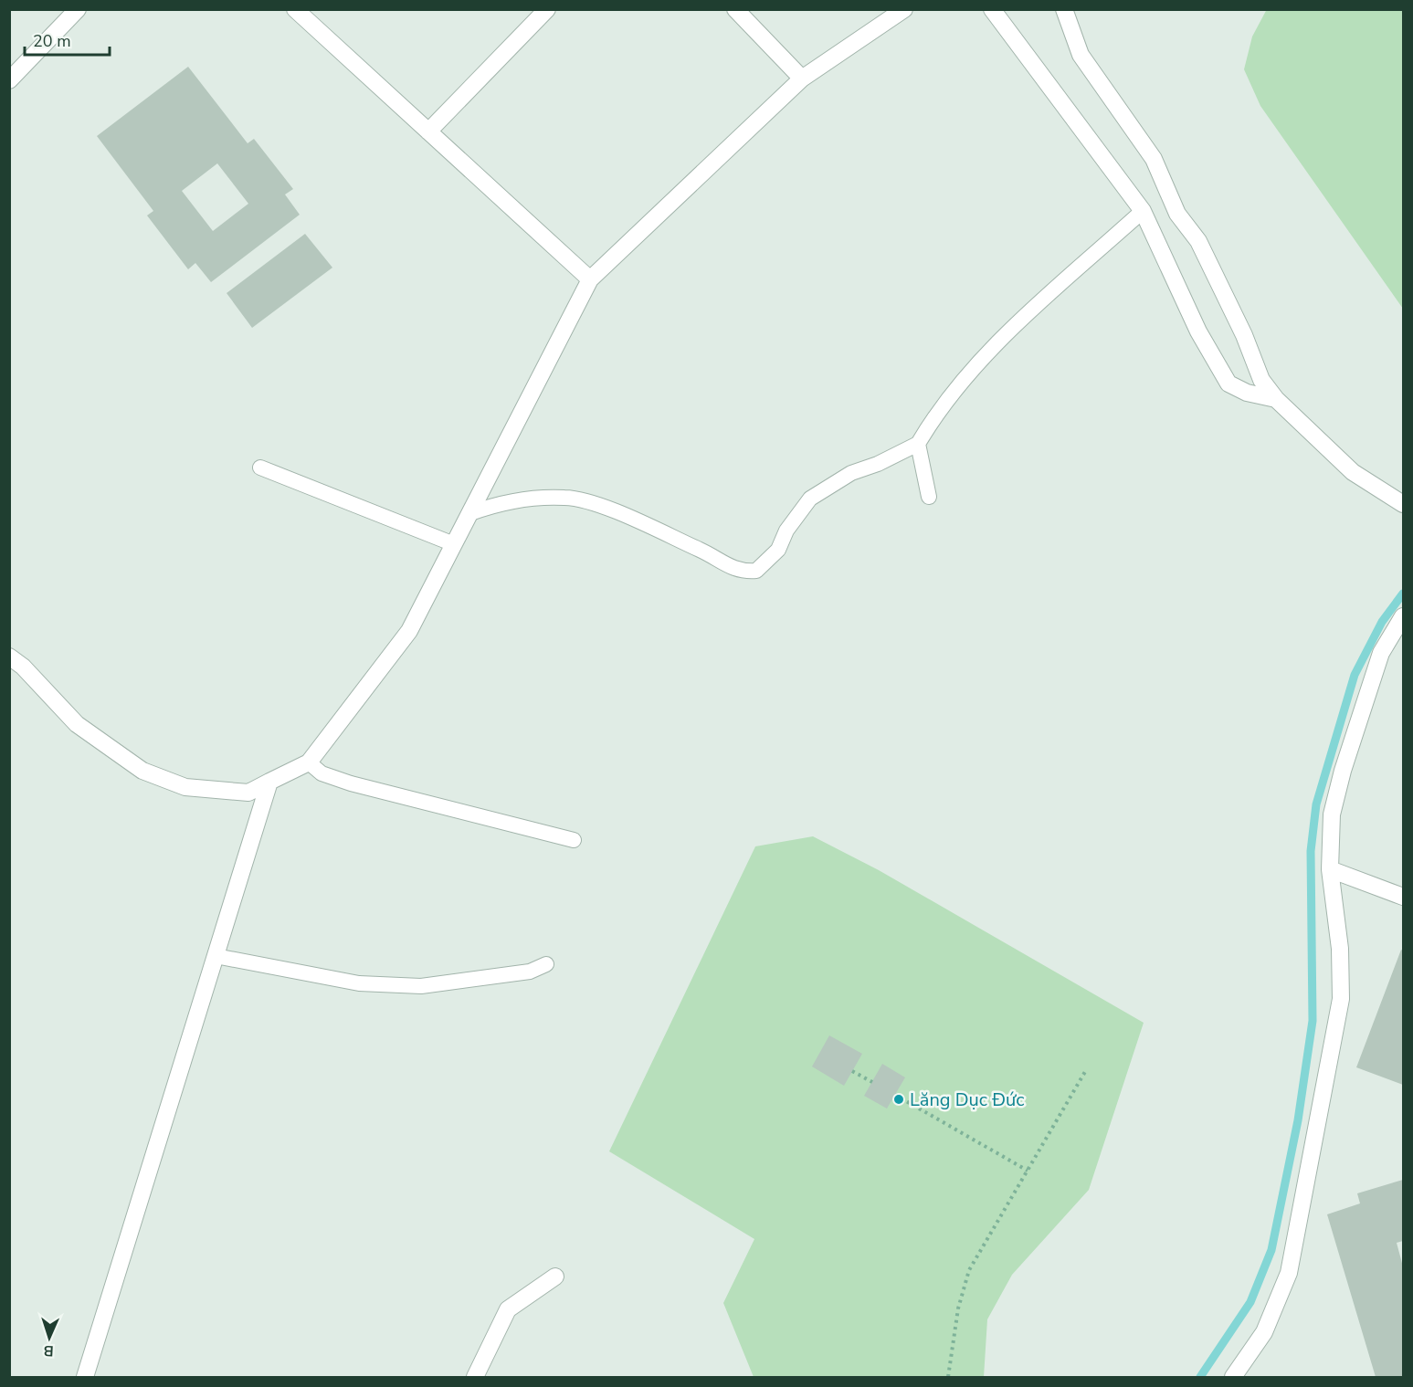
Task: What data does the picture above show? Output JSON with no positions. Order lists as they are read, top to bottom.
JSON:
{
  "places": ["Lăng Dục Đức"],
  "scale_bar": "20 m",
  "north": "bottom"
}
